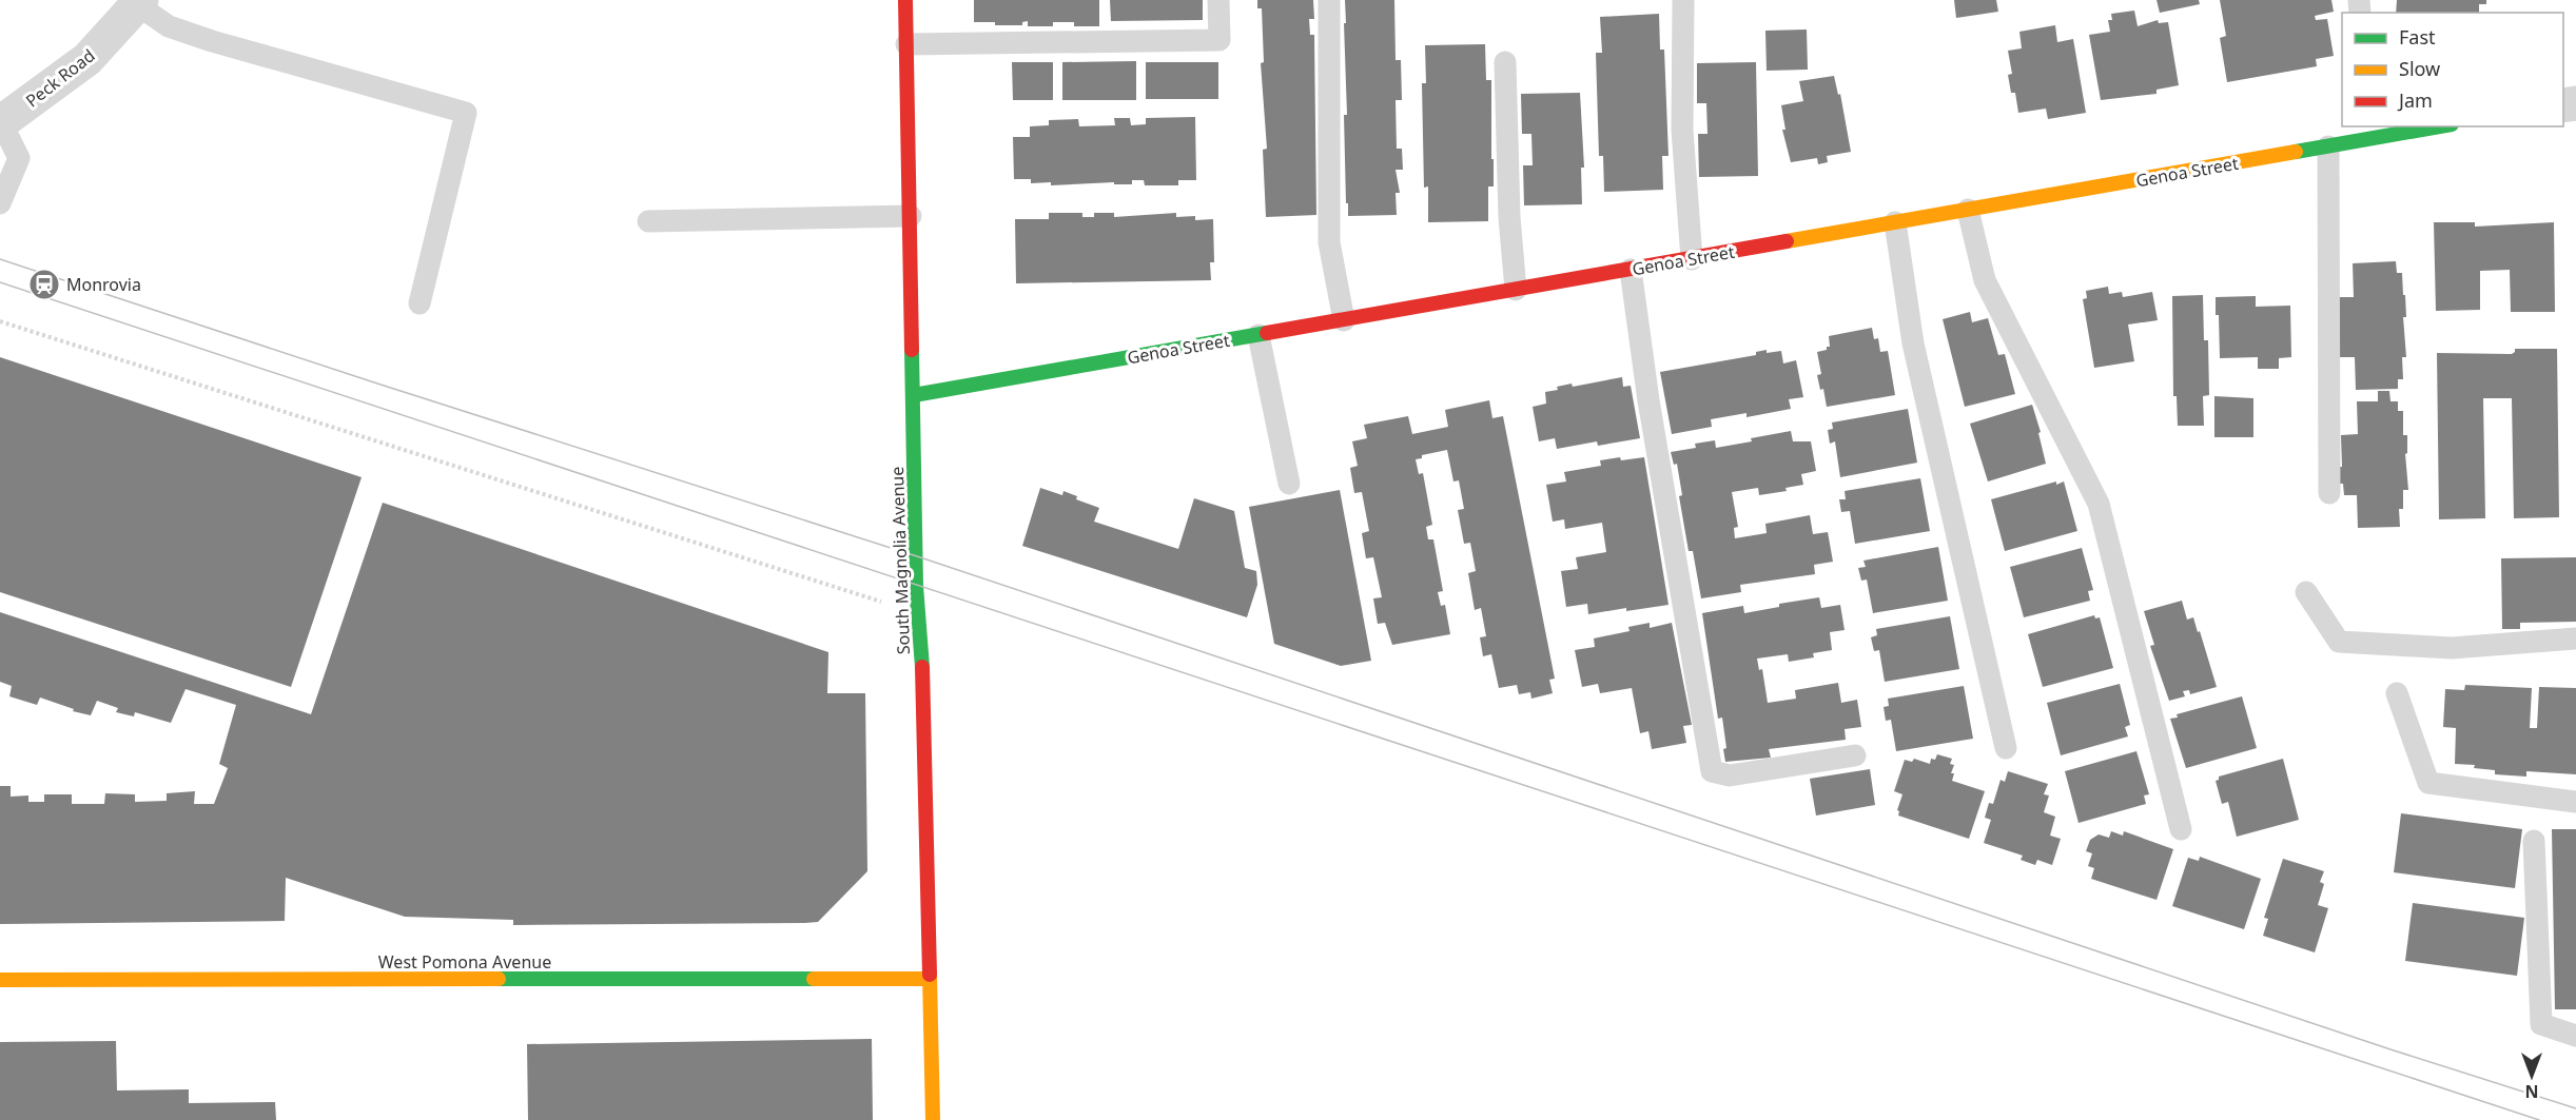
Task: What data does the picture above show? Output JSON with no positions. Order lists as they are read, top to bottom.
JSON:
{
  "streets": {
    "street": [
      "Peck Road",
      "Genoa Street",
      "South Magnolia Avenue",
      "West Pomona Avenue"
    ]
  },
  "crossings": [
    ["Genoa Street", "South Magnolia Avenue"],
    ["South Magnolia Avenue", "West Pomona Avenue"]
  ],
  "places": {
    "station": ["Monrovia"]
  },
  "legend": ["Fast", "Slow", "Jam"],
  "north": "bottom"
}
